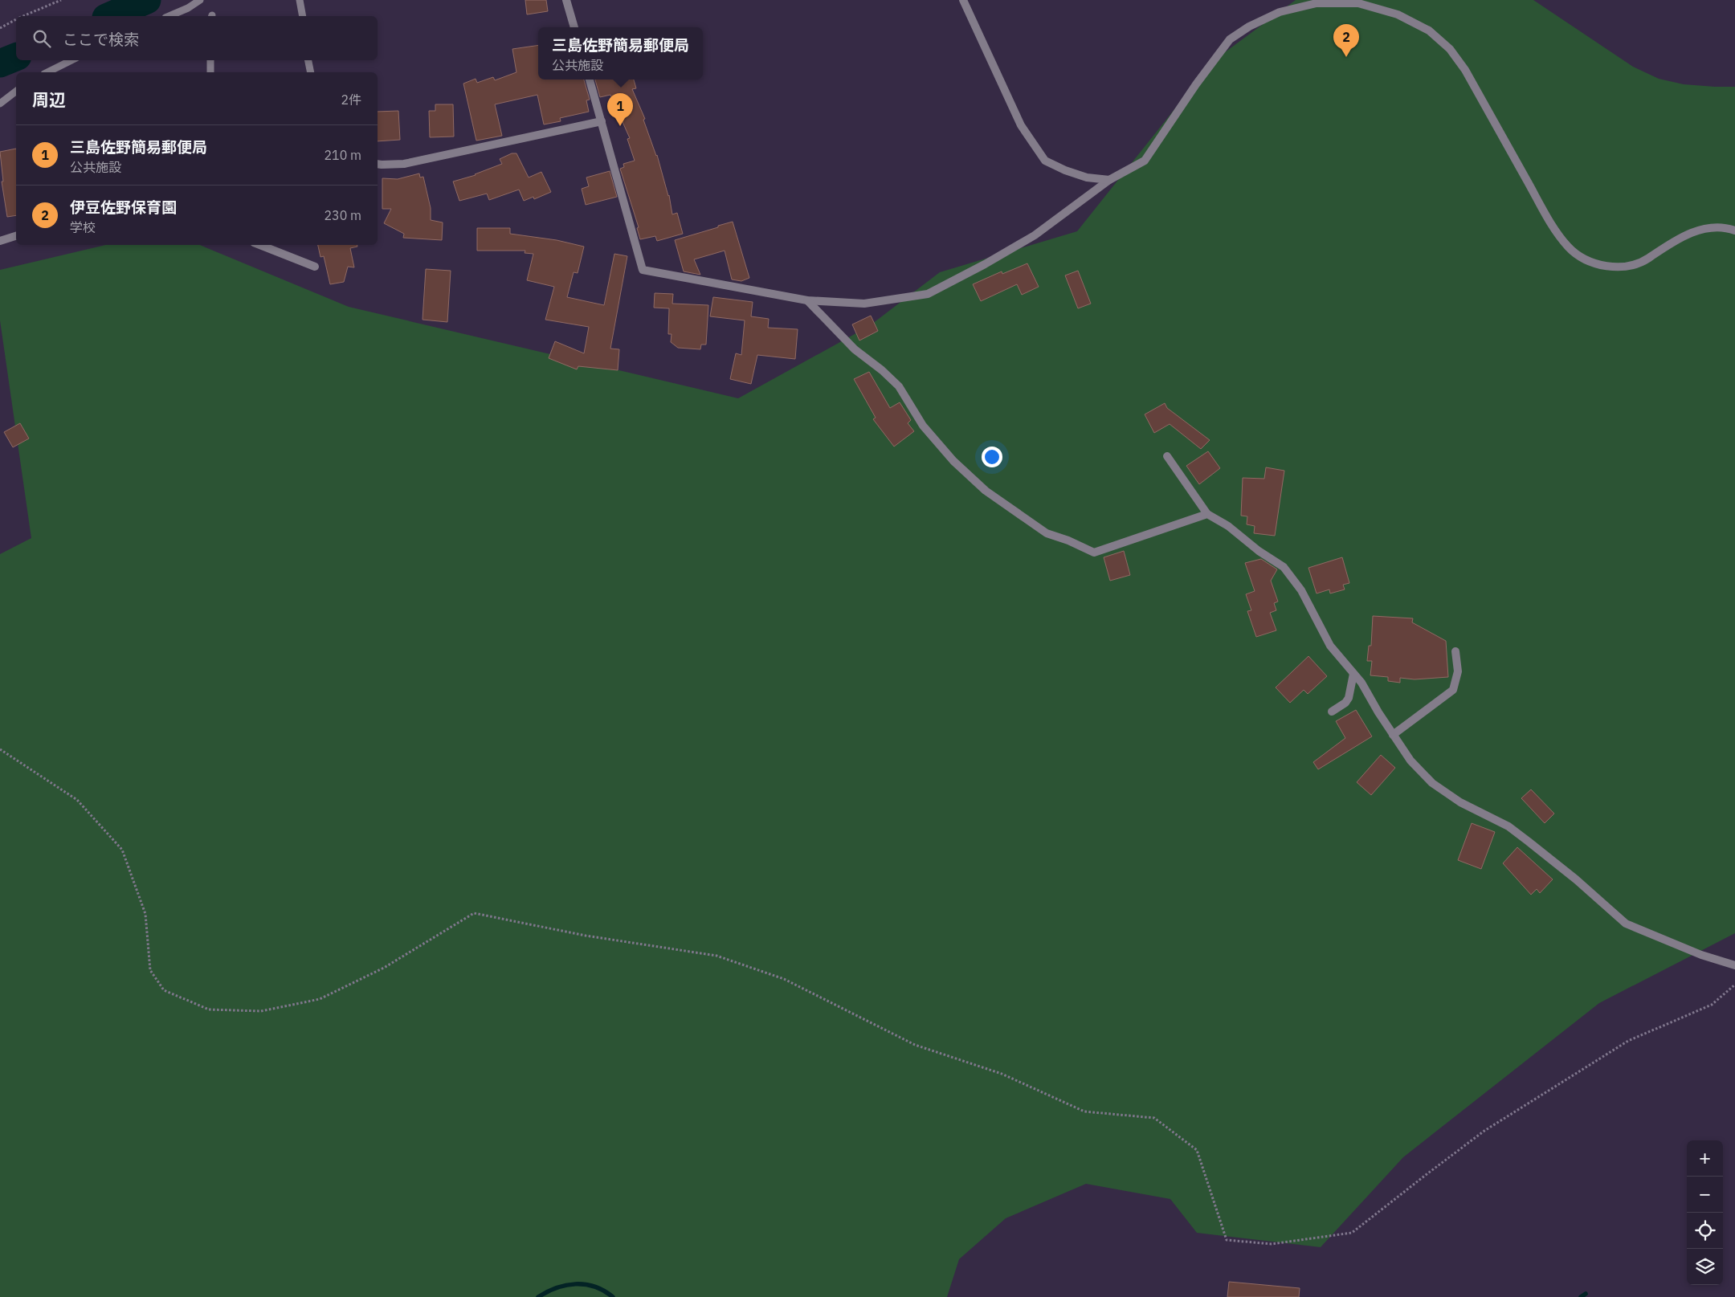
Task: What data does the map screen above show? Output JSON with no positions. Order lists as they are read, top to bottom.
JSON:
{
  "page": {
    "search": "ここで検索",
    "pins": ["2", "1"],
    "popup": ["三島佐野簡易郵便局", "公共施設"],
    "heading": ["周辺", "2件"],
    "list": [
      {
        "mark": "1",
        "name": "三島佐野簡易郵便局",
        "note": "公共施設",
        "value": "210 m"
      },
      {
        "mark": "2",
        "name": "伊豆佐野保育園",
        "note": "学校",
        "value": "230 m"
      }
    ],
    "map_buttons": ["+", "−"]
  }
}
